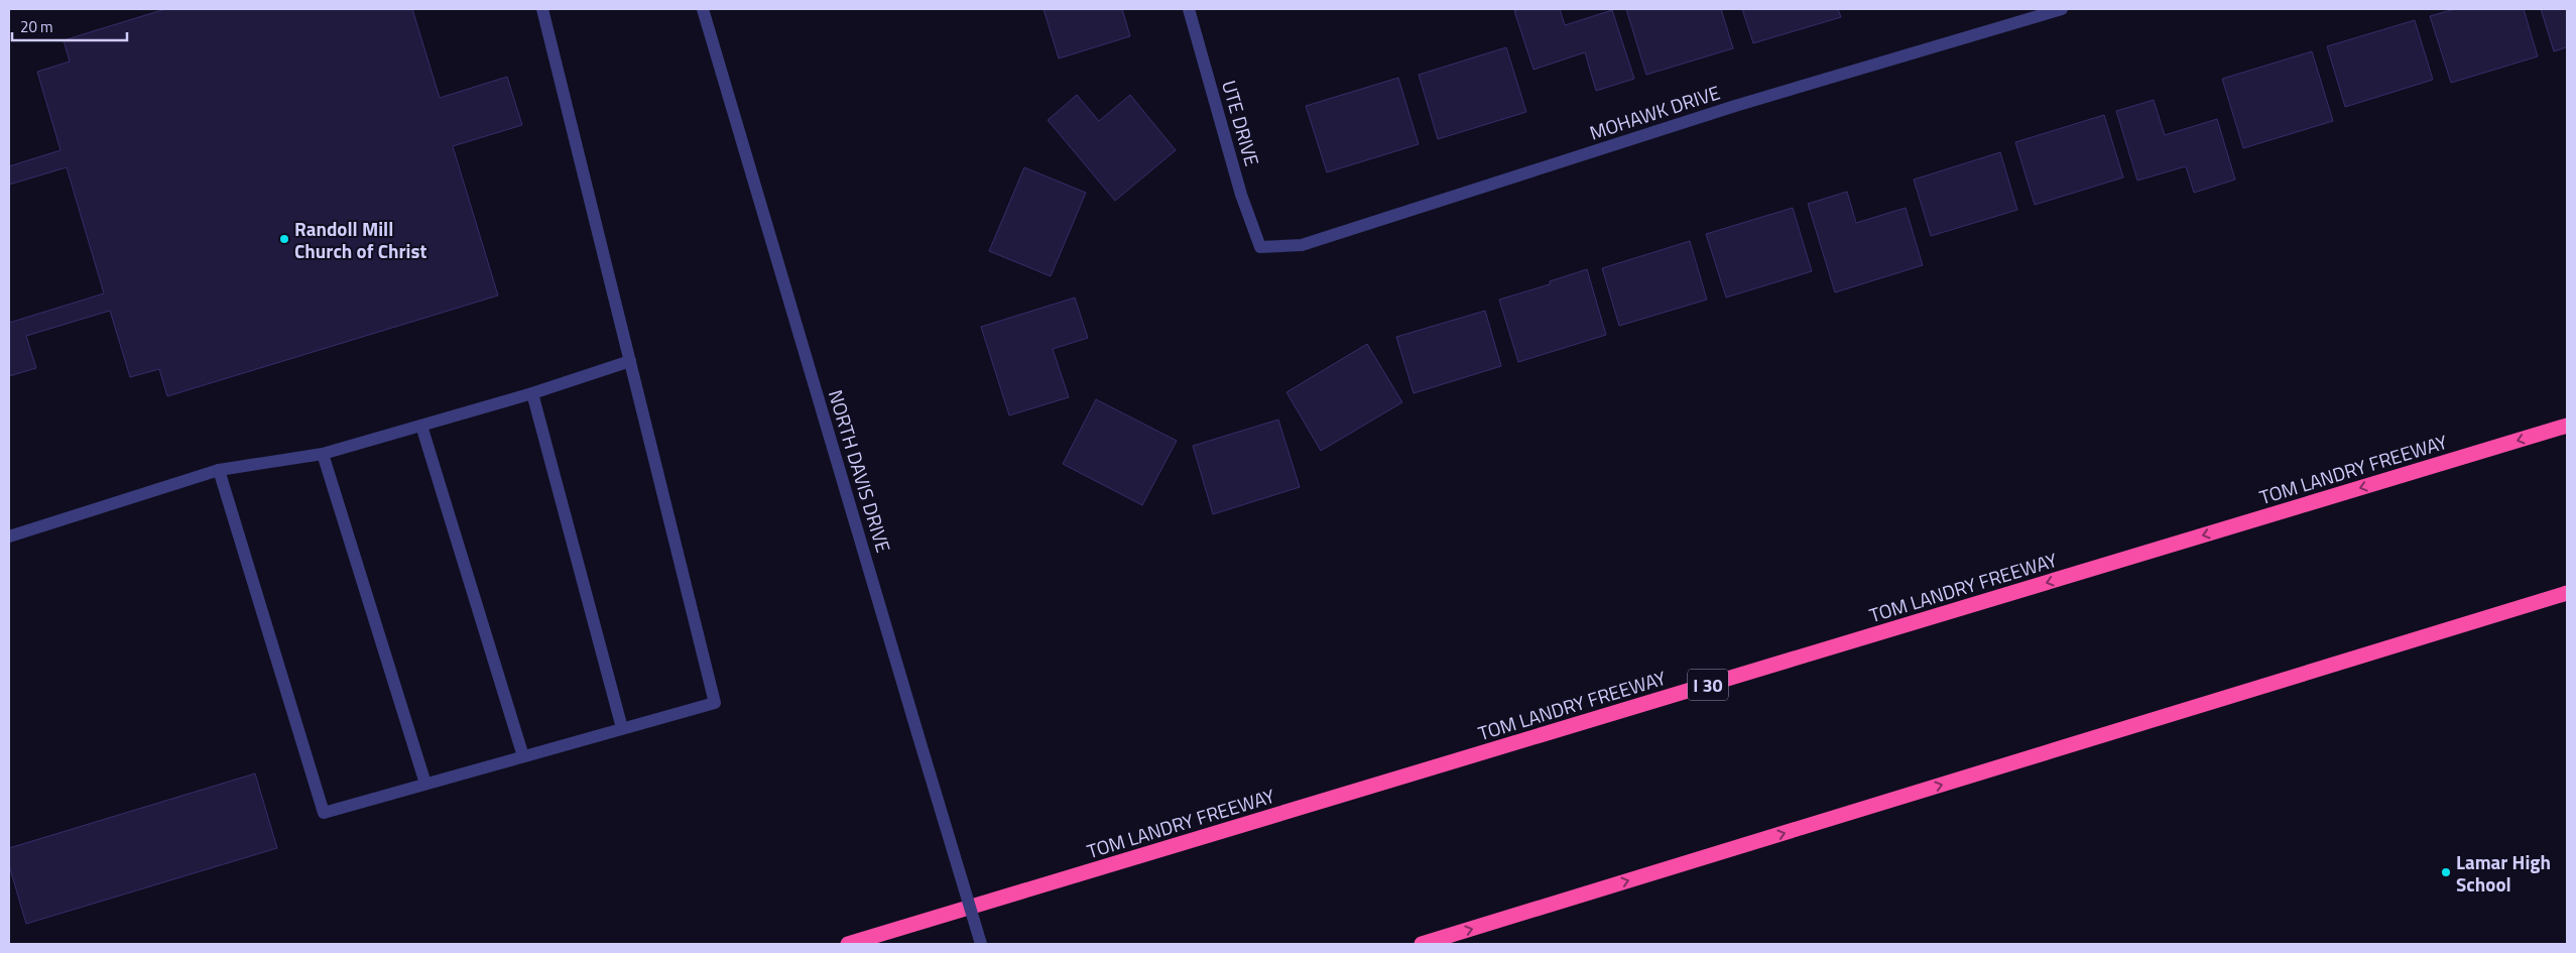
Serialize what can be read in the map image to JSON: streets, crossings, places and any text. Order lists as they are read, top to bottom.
{
  "streets": {
    "highway": ["TOM LANDRY FREEWAY", "I 30"],
    "street": ["MOHAWK DRIVE", "UTE DRIVE", "NORTH DAVIS DRIVE"]
  },
  "crossings": [
    ["MOHAWK DRIVE", "UTE DRIVE"]
  ],
  "one_way": ["TOM LANDRY FREEWAY"],
  "places": ["Randoll Mill Church of Christ", "Lamar High School"],
  "scale_bar": "20 m"
}
